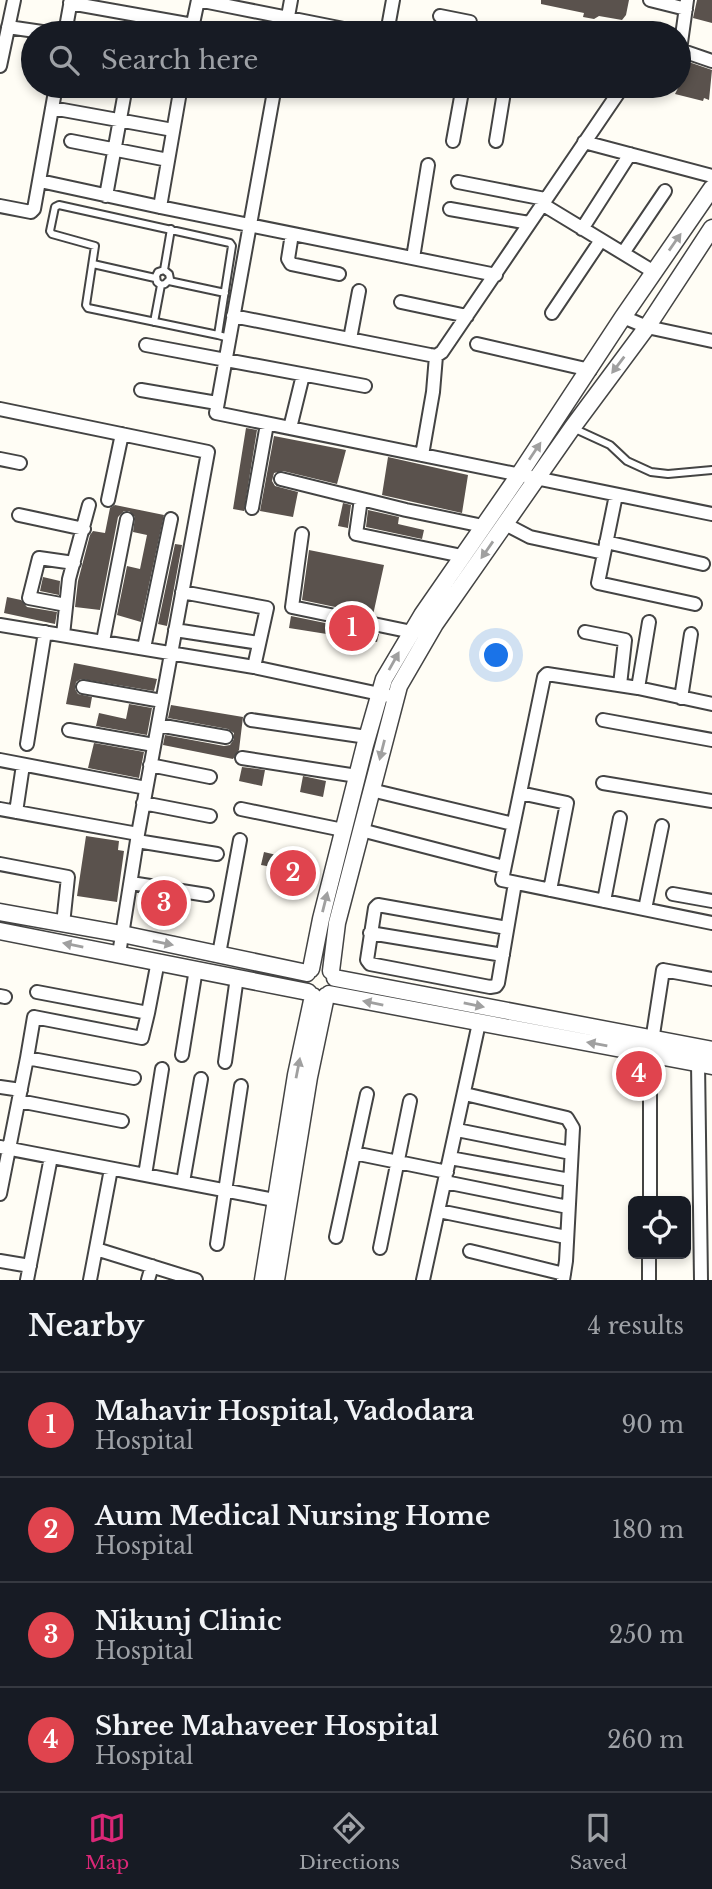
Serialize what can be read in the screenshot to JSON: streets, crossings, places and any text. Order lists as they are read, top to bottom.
{
  "page": {
    "search": "Search here",
    "pins": [
      "1",
      "2",
      "3",
      "4"
    ],
    "heading": ["Nearby", "4 results"],
    "list": [
      {
        "mark": "1",
        "name": "Mahavir Hospital, Vadodara",
        "note": "Hospital",
        "value": "90 m"
      },
      {
        "mark": "2",
        "name": "Aum Medical Nursing Home",
        "note": "Hospital",
        "value": "180 m"
      },
      {
        "mark": "3",
        "name": "Nikunj Clinic",
        "note": "Hospital",
        "value": "250 m"
      },
      {
        "mark": "4",
        "name": "Shree Mahaveer Hospital",
        "note": "Hospital",
        "value": "260 m"
      }
    ],
    "nav": ["Map", "Directions", "Saved"]
  }
}
